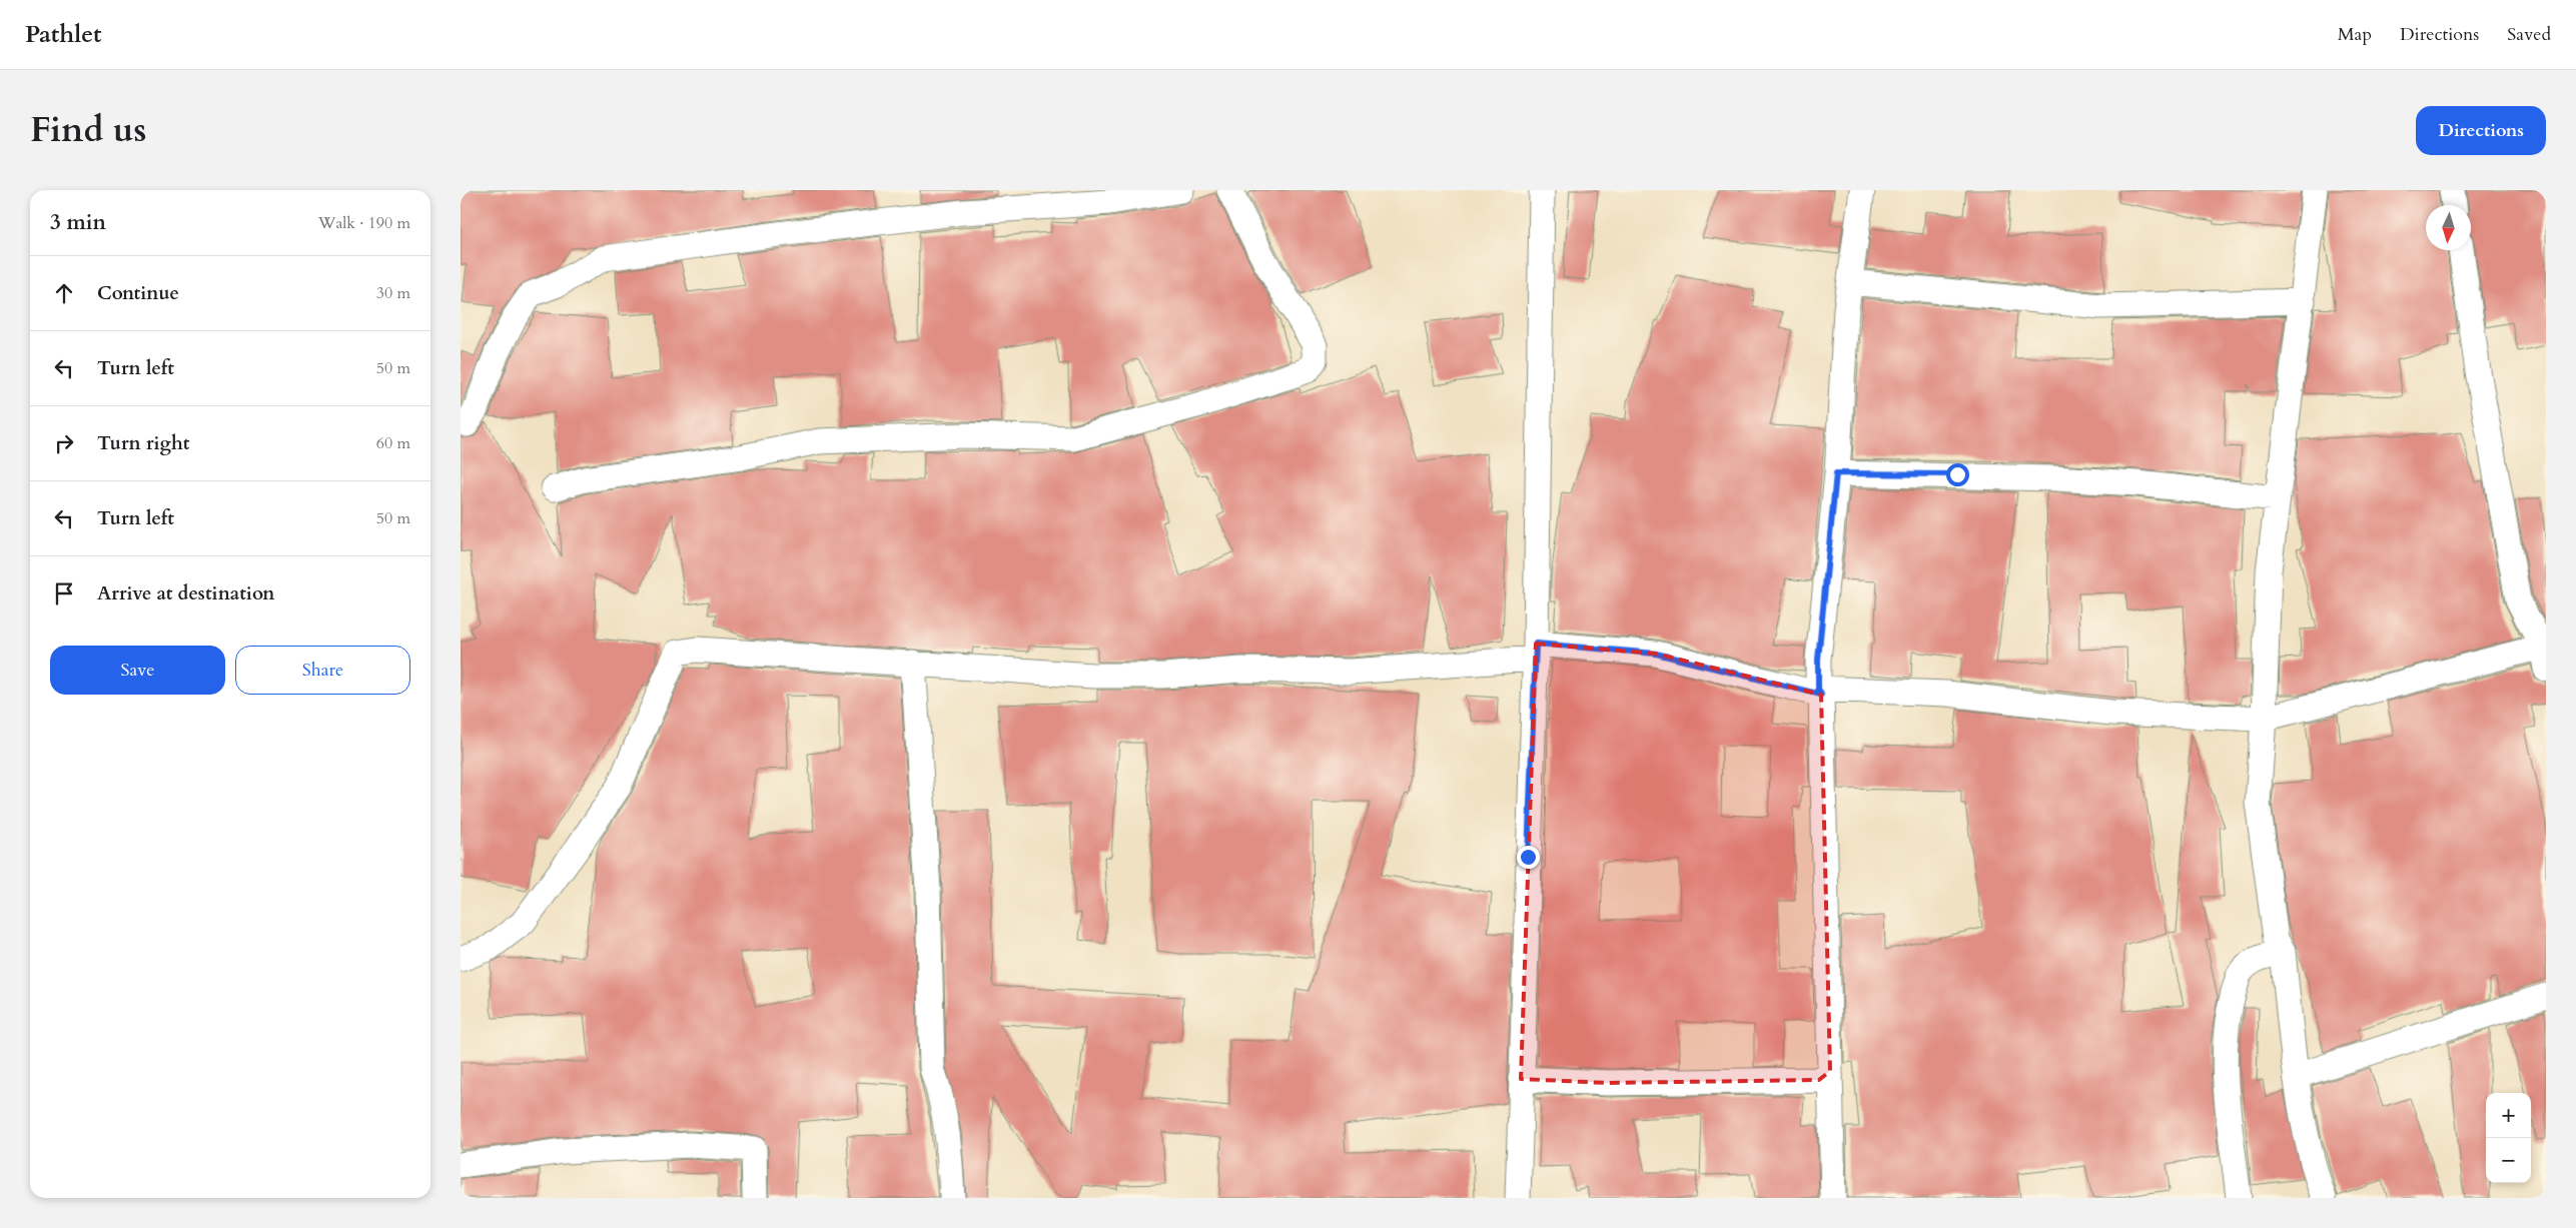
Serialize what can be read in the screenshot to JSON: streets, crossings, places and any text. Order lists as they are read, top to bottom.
{
  "north": "bottom",
  "page": {
    "header": "Pathlet",
    "nav": ["Map", "Directions", "Saved"],
    "title": "Find us",
    "buttons": [
      "Directions",
      ["Save", "Share"]
    ],
    "heading": ["3 min", "Walk · 190 m"],
    "list": [
      ["Continue", "30 m"],
      ["Turn left", "50 m"],
      ["Turn right", "60 m"],
      ["Turn left", "50 m"],
      "Arrive at destination"
    ],
    "map_buttons": ["+", "−"]
  }
}
